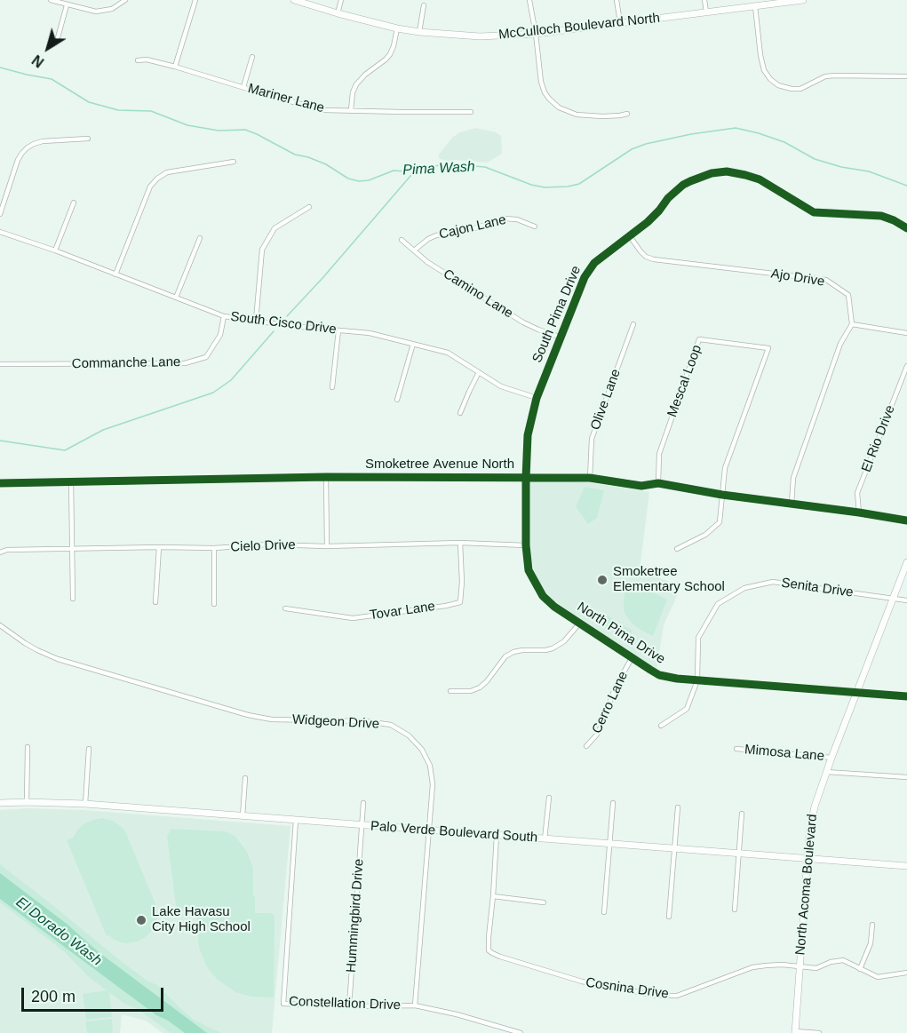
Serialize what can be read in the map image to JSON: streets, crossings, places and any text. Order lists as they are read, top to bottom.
{
  "streets": {
    "main road": ["McCulloch Boulevard North", "Palo Verde Boulevard South", "North Acoma Boulevard"],
    "street": [
      "Mariner Lane",
      "Cajon Lane",
      "Ajo Drive",
      "Camino Lane",
      "South Pima Drive",
      "South Cisco Drive",
      "Commanche Lane",
      "Mescal Loop",
      "Olive Lane",
      "El Rio Drive",
      "Smoketree Avenue North",
      "Cielo Drive",
      "Senita Drive",
      "Tovar Lane",
      "North Pima Drive",
      "Cerro Lane",
      "Widgeon Drive",
      "Mimosa Lane",
      "Hummingbird Drive",
      "Cosnina Drive",
      "Constellation Drive"
    ]
  },
  "crossings": [
    ["Cajon Lane", "Camino Lane"],
    ["Ajo Drive", "South Pima Drive"],
    ["Camino Lane", "South Pima Drive"],
    ["South Pima Drive", "South Cisco Drive"],
    ["South Pima Drive", "Smoketree Avenue North"],
    ["South Pima Drive", "North Pima Drive"],
    ["South Cisco Drive", "Commanche Lane"],
    ["Mescal Loop", "Smoketree Avenue North"],
    ["Olive Lane", "Smoketree Avenue North"],
    ["El Rio Drive", "Smoketree Avenue North"],
    ["Smoketree Avenue North", "North Pima Drive"],
    ["Cielo Drive", "Tovar Lane"],
    ["Cielo Drive", "North Pima Drive"],
    ["Senita Drive", "North Pima Drive"],
    ["Senita Drive", "North Acoma Boulevard"],
    ["North Pima Drive", "Cerro Lane"],
    ["North Pima Drive", "North Acoma Boulevard"],
    ["Widgeon Drive", "Palo Verde Boulevard South"],
    ["Widgeon Drive", "Constellation Drive"],
    ["Mimosa Lane", "North Acoma Boulevard"],
    ["Palo Verde Boulevard South", "North Acoma Boulevard"],
    ["Palo Verde Boulevard South", "Hummingbird Drive"],
    ["Palo Verde Boulevard South", "Cosnina Drive"],
    ["Palo Verde Boulevard South", "Constellation Drive"],
    ["North Acoma Boulevard", "Cosnina Drive"],
    ["Hummingbird Drive", "Constellation Drive"]
  ],
  "water": ["Pima Wash", "El Dorado Wash"],
  "places": ["Smoketree Elementary School", "Lake Havasu City High School"],
  "scale_bar": "200 m",
  "north": "bottom left"
}
